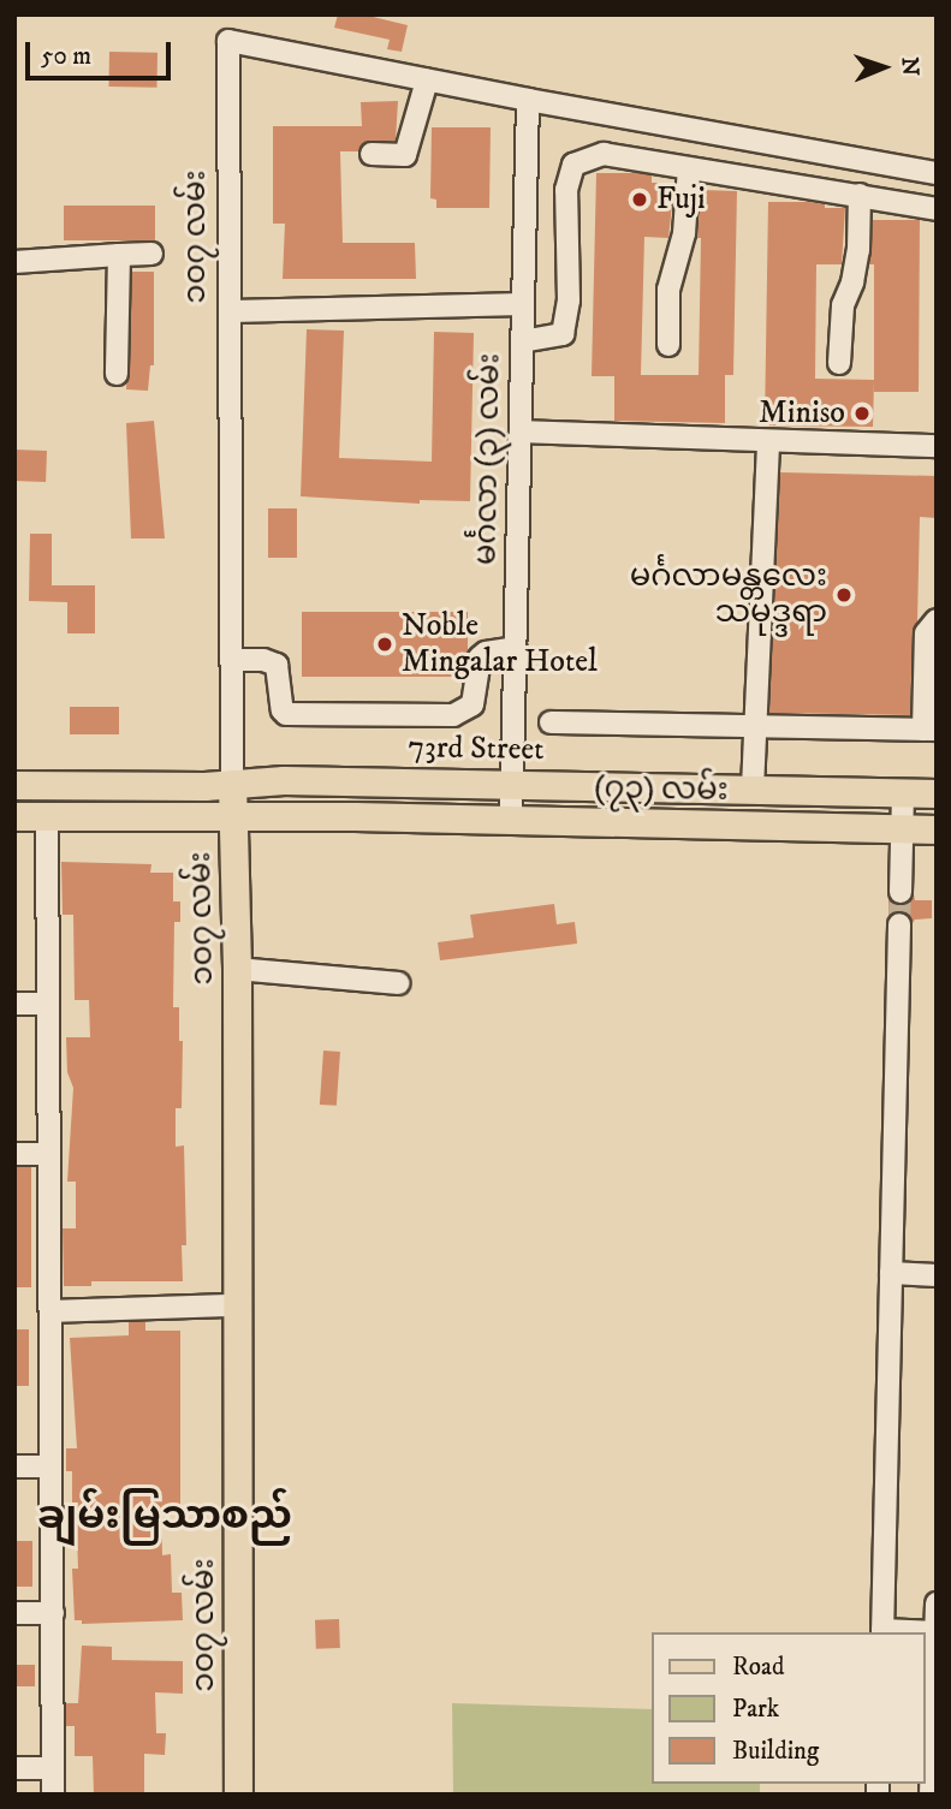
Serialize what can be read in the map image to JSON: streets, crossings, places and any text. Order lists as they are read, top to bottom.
{
  "streets": {
    "main road": ["၁၀၇ လမ်း", "73rd Street", "(၇၃) လမ်း"],
    "street": ["မင်္ဂလာ (၃) လမ်း"]
  },
  "crossings": [
    ["၁၀၇ လမ်း", "73rd Street"],
    ["၁၀၇ လမ်း", "(၇၃) လမ်း"],
    ["မင်္ဂလာ (၃) လမ်း", "73rd Street"],
    ["မင်္ဂလာ (၃) လမ်း", "(၇၃) လမ်း"]
  ],
  "districts": ["ချမ်းမြသာစည်"],
  "places": [
    "Fuji",
    "Miniso",
    "မင်္ဂလာမန္တလေး သမုဒ္ဒရာ",
    "Noble Mingalar Hotel"
  ],
  "legend": ["Road", "Park", "Building"],
  "scale_bar": "50 m",
  "north": "right"
}
